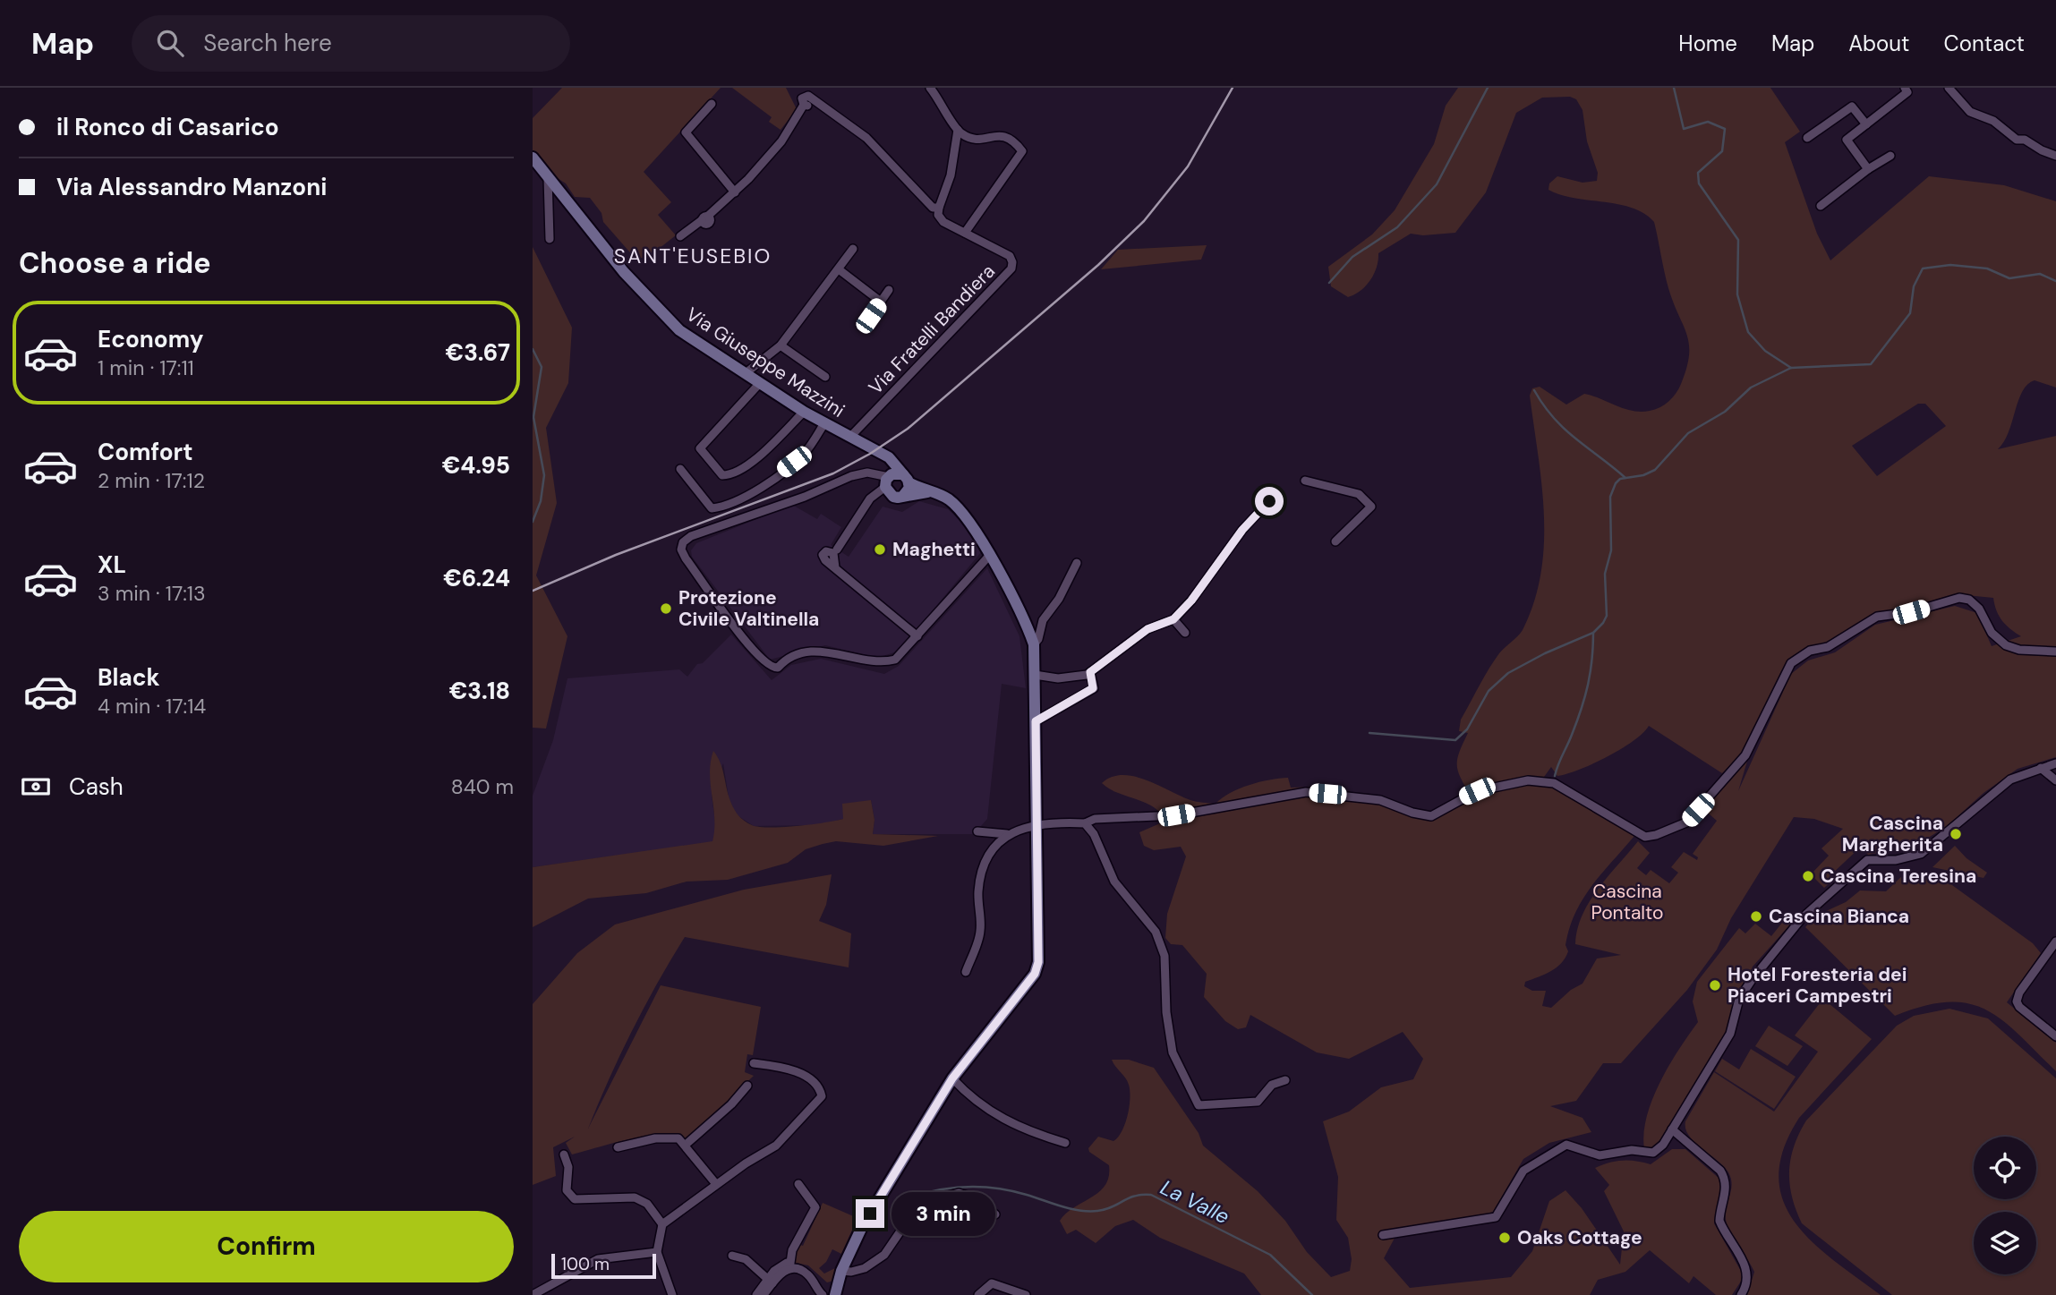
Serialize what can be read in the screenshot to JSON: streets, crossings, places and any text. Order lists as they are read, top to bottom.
{
  "streets": {
    "street": ["Via Fratelli Bandiera", "Via Giuseppe Mazzini"]
  },
  "crossings": [
    ["Via Fratelli Bandiera", "Via Giuseppe Mazzini"]
  ],
  "districts": ["SANT'EUSEBIO"],
  "water": ["La Valle"],
  "parks": ["Cascina Pontalto"],
  "places": [
    "Maghetti",
    "Protezione Civile Valtinella",
    "Cascina Margherita",
    "Cascina Teresina",
    "Cascina Bianca",
    "Hotel Foresteria dei Piaceri Campestri",
    "Oaks Cottage"
  ],
  "scale_bar": "100 m",
  "page": {
    "header": "Map",
    "search": "Search here",
    "nav": [
      "Home",
      "Map",
      "About",
      "Contact"
    ],
    "banner": ["il Ronco di Casarico", "Via Alessandro Manzoni"],
    "heading": "Choose a ride",
    "list": [
      {
        "name": "Economy",
        "note": "1 min · 17:11",
        "value": "€3.67"
      },
      {
        "name": "Comfort",
        "note": "2 min · 17:12",
        "value": "€4.95"
      },
      {
        "name": "XL",
        "note": "3 min · 17:13",
        "value": "€6.24"
      },
      {
        "name": "Black",
        "note": "4 min · 17:14",
        "value": "€3.18"
      }
    ],
    "pay": ["Cash", "840 m"],
    "bubble": "3 min",
    "buttons": "Confirm",
    "scale": "100 m"
  }
}
